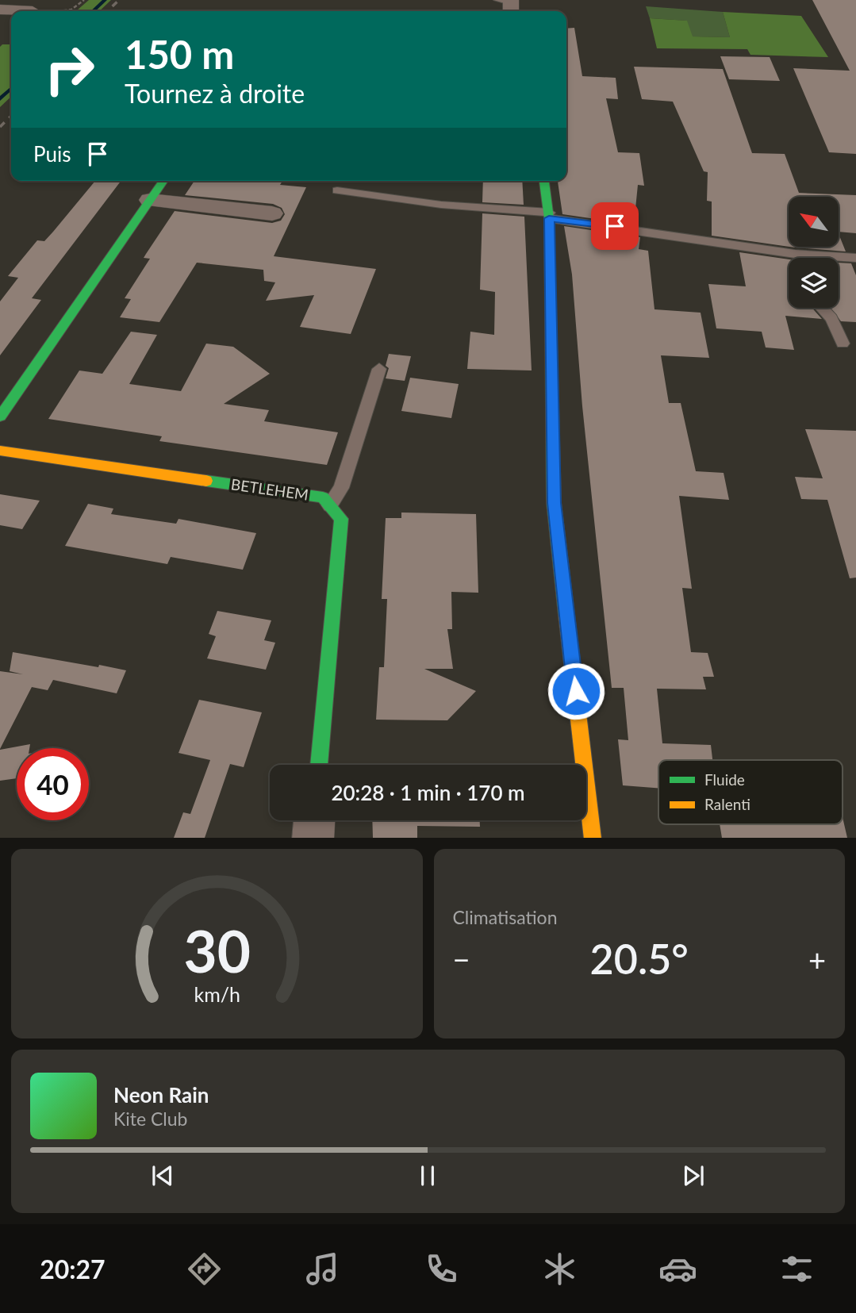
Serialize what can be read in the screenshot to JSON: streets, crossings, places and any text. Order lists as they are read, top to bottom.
{
  "streets": {
    "street": ["BETLEHEM"]
  },
  "legend": ["Fluide", "Ralenti"],
  "north": "top left",
  "page": {
    "turn": ["150 m", "Tournez à droite"],
    "then": "Puis",
    "limit": "40",
    "trip": "20:28 · 1 min · 170 m",
    "tile": "Climatisation",
    "heat": ["−", "20.5°", "+"],
    "song": ["Neon Rain", "Kite Club"],
    "tabs": "20:27",
    "gauge": ["30", "km/h"]
  }
}
